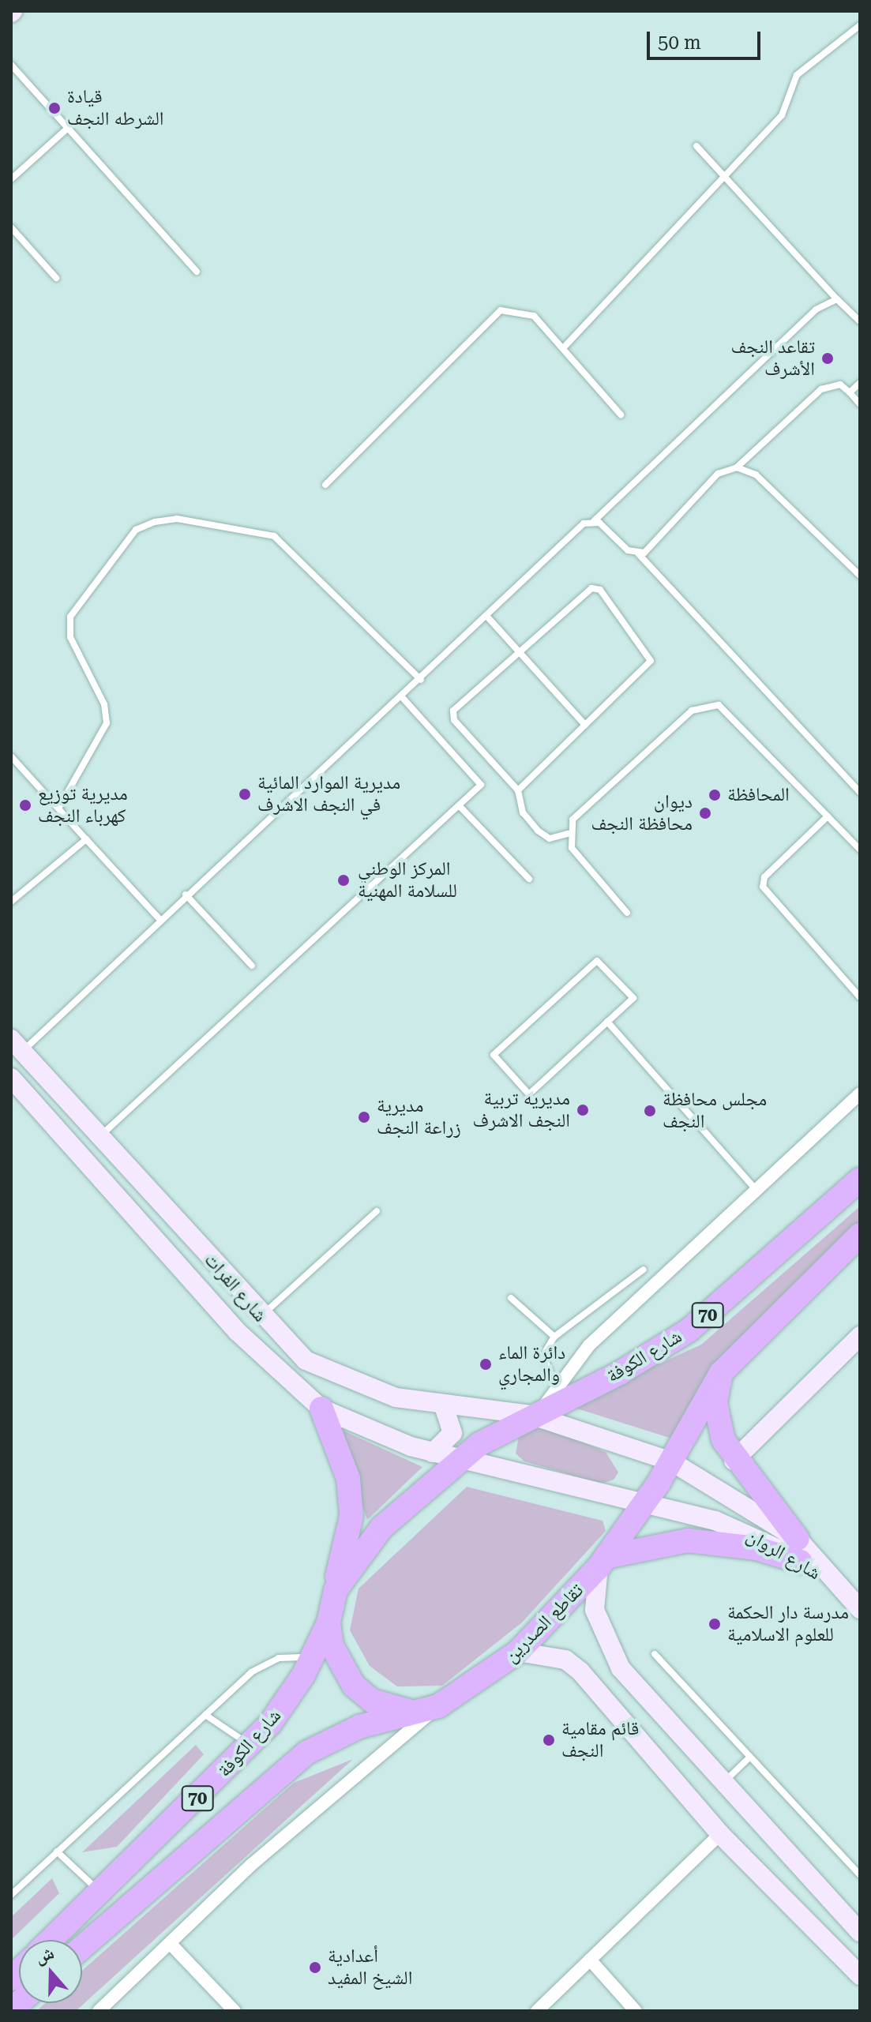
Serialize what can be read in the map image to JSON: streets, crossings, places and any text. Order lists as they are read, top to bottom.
{
  "streets": {
    "highway": ["70", "شارع الكوفة", "تقاطع الصدرين"],
    "main road": ["شارع الفرات", "شارع الروان"]
  },
  "crossings": [
    ["شارع الفرات", "70"],
    ["شارع الفرات", "شارع الكوفة"],
    ["شارع الفرات", "شارع الروان"],
    ["70", "شارع الكوفة"],
    ["70", "شارع الروان"],
    ["70", "تقاطع الصدرين"],
    ["شارع الكوفة", "شارع الروان"],
    ["شارع الكوفة", "تقاطع الصدرين"],
    ["شارع الروان", "تقاطع الصدرين"]
  ],
  "places": [
    "قيادة الشرطه النجف",
    "تقاعد النجف الأشرف",
    "مديرية الموارد المائية في النجف الاشرف",
    "المحافظة",
    "مديرية توزيع كهرباء النجف",
    "ديوان محافظة النجف",
    "المركز الوطني للسلامة المهنية",
    "مديريه تربية النجف الاشرف",
    "مجلس محافظة النجف",
    "مديرية زراعة النجف",
    "دائرة الماء والمجاري",
    "مدرسة دار الحكمة للعلوم الاسلامية",
    "قائم مقامية النجف",
    "أعدادية الشيخ المفيد"
  ],
  "scale_bar": "50 m",
  "north": "top"
}
